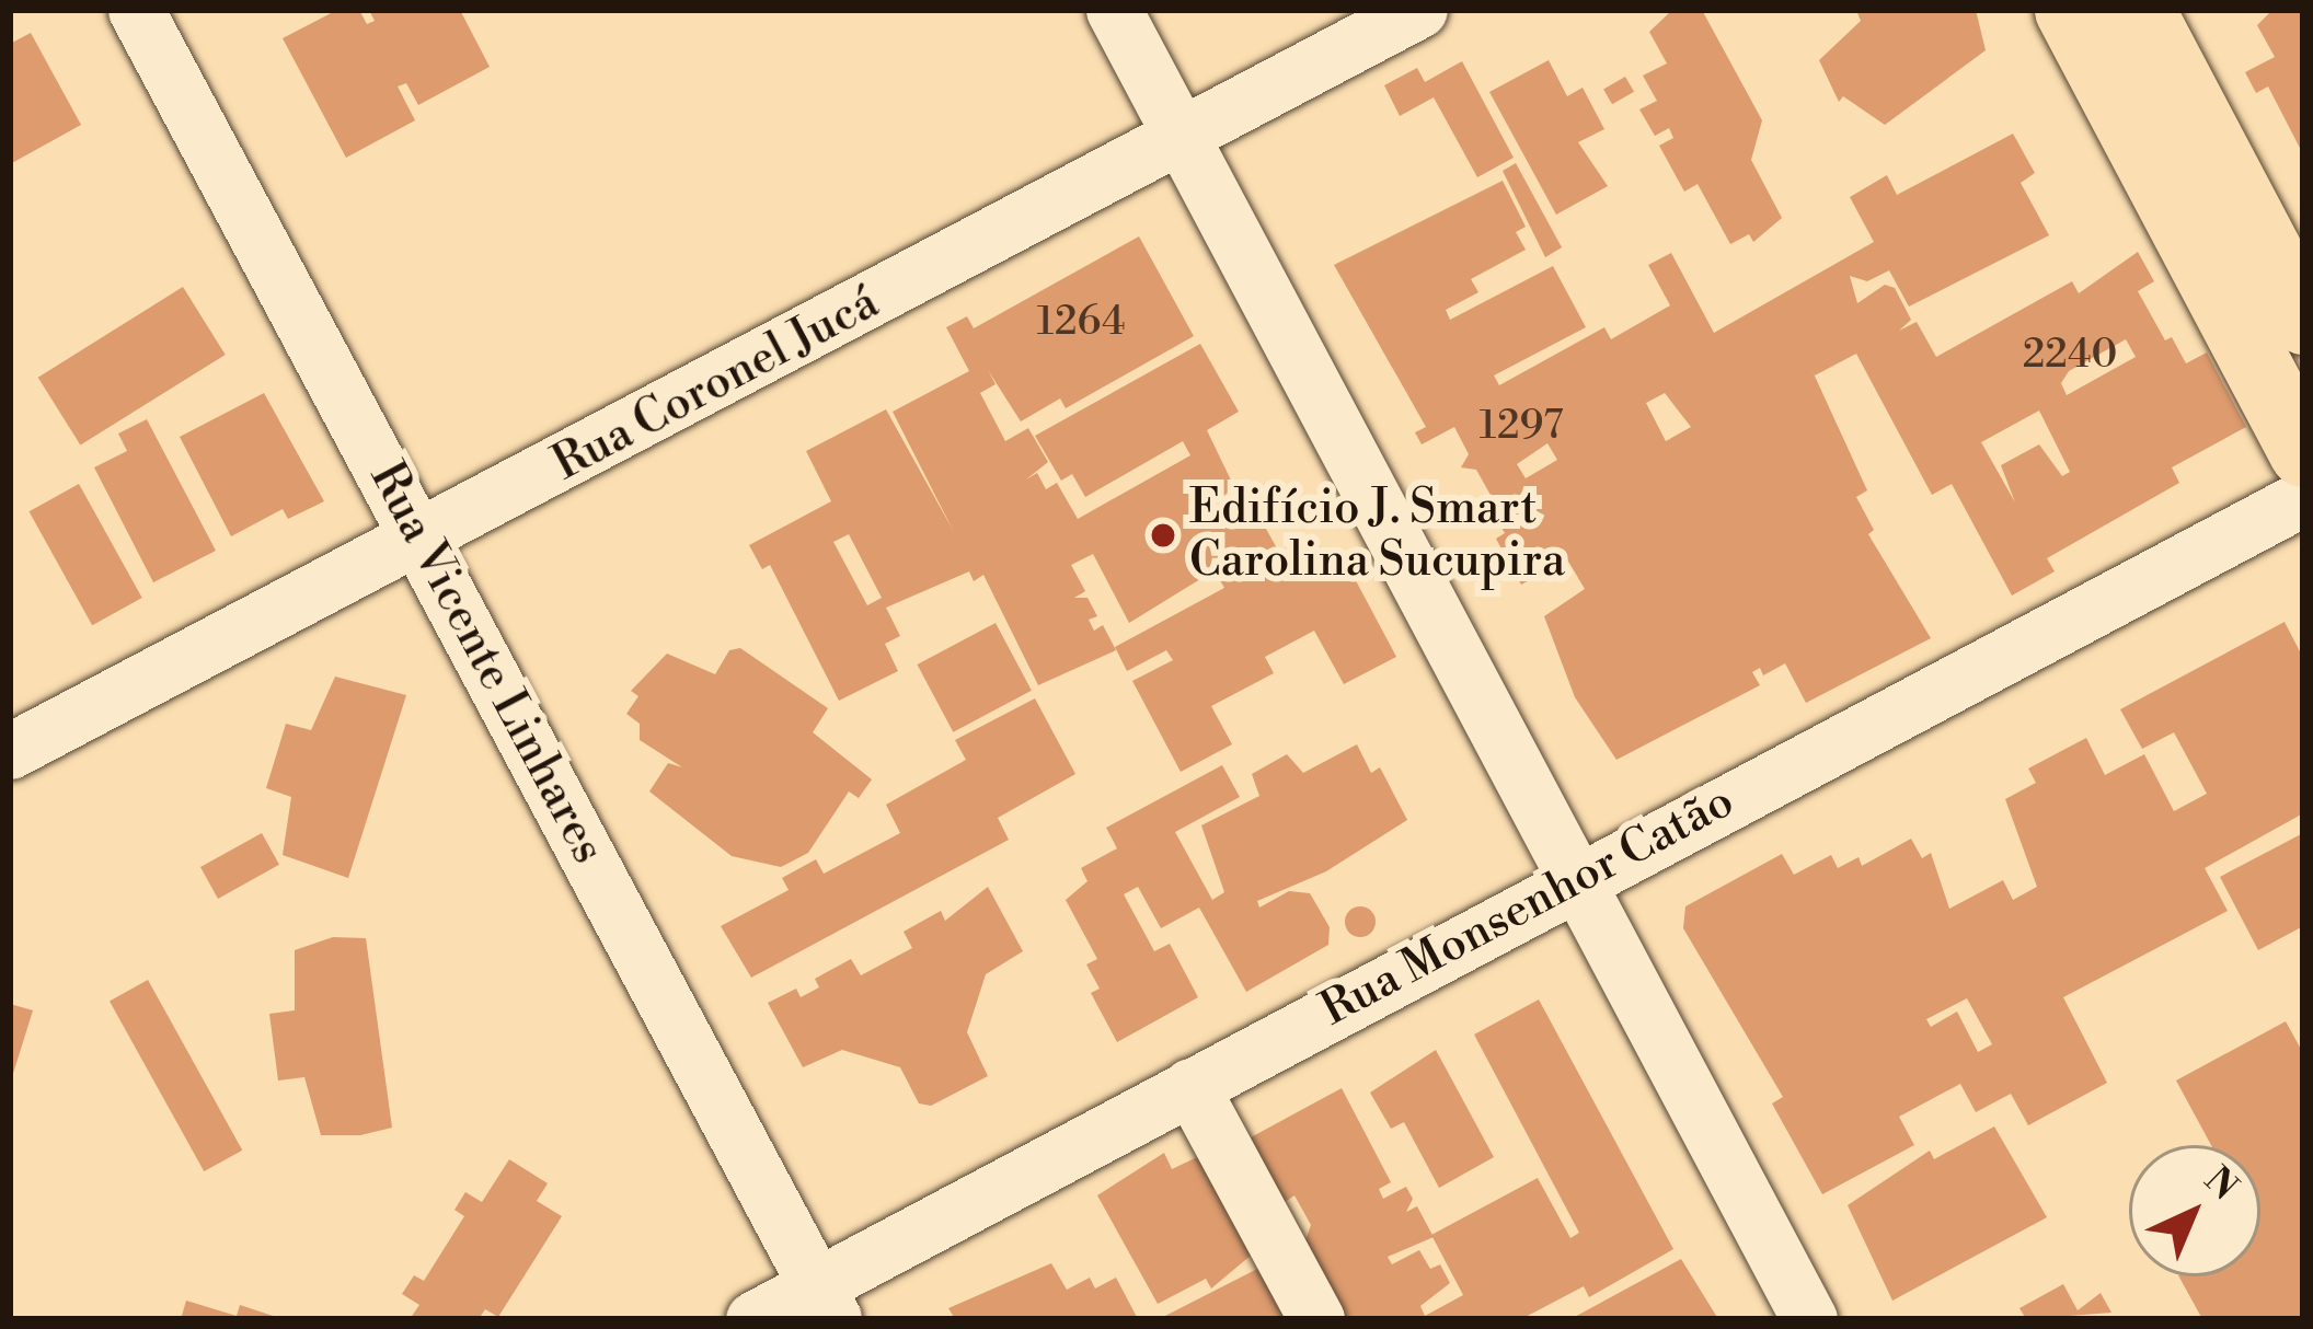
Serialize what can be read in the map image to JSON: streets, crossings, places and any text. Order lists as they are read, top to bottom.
{
  "streets": {
    "street": ["Rua Coronel Jucá", "Rua Vicente Linhares", "Rua Monsenhor Catão"]
  },
  "crossings": [
    ["Rua Coronel Jucá", "Rua Vicente Linhares"],
    ["Rua Vicente Linhares", "Rua Monsenhor Catão"]
  ],
  "places": ["Edifício J. Smart Carolina Sucupira"],
  "house_numbers": ["1264", "2240", "1297"],
  "north": "top right"
}
